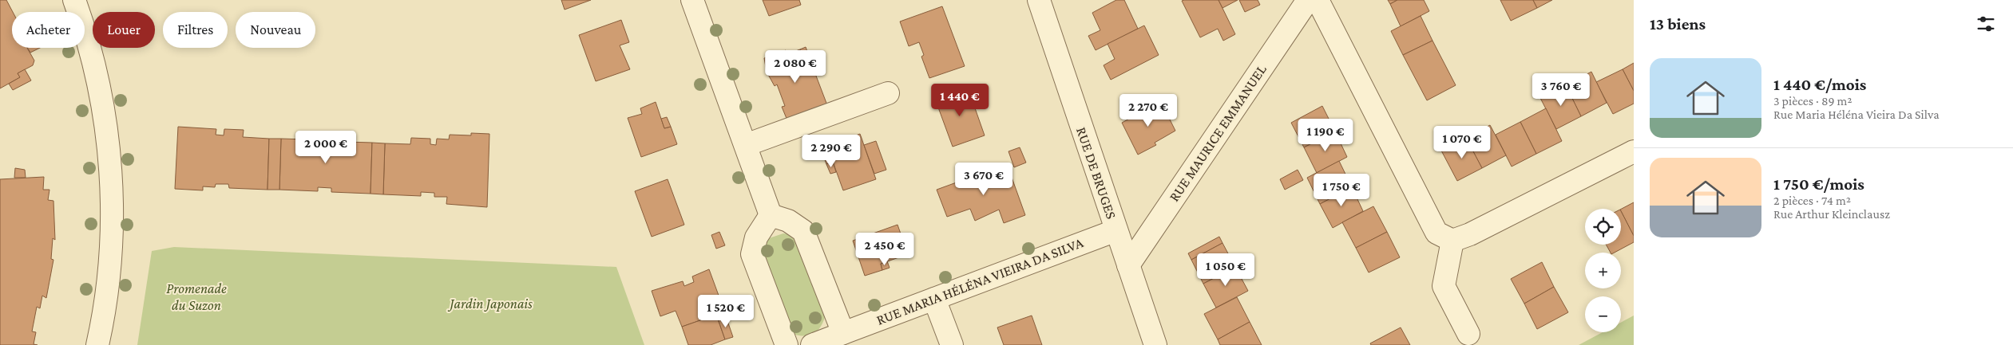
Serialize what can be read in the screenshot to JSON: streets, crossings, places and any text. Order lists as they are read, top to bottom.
{
  "streets": {
    "street": ["RUE MAURICE EMMANUEL", "RUE DE BRUGES", "RUE MARIA HÉLÉNA VIEIRA DA SILVA"]
  },
  "crossings": [
    ["RUE MAURICE EMMANUEL", "RUE DE BRUGES"],
    ["RUE DE BRUGES", "RUE MARIA HÉLÉNA VIEIRA DA SILVA"]
  ],
  "parks": ["Promenade du Suzon", "Jardin Japonais"],
  "page": {
    "heading": "13 biens",
    "chip": [
      "Acheter",
      "Louer",
      "Filtres",
      "Nouveau"
    ],
    "list": [
      {
        "name": "1 440 €/mois",
        "note": "3 pièces · 89 m² · Rue Maria Héléna Vieira Da Silva"
      },
      {
        "name": "1 750 €/mois",
        "note": "2 pièces · 74 m² · Rue Arthur Kleinclausz"
      }
    ],
    "price": [
      "2 080 €",
      "3 760 €",
      "1 440 €",
      "2 270 €",
      "1 190 €",
      "1 070 €",
      "2 000 €",
      "2 290 €",
      "3 670 €",
      "1 750 €",
      "2 450 €",
      "1 050 €",
      "1 520 €"
    ],
    "map_buttons": ["+", "−"]
  }
}
